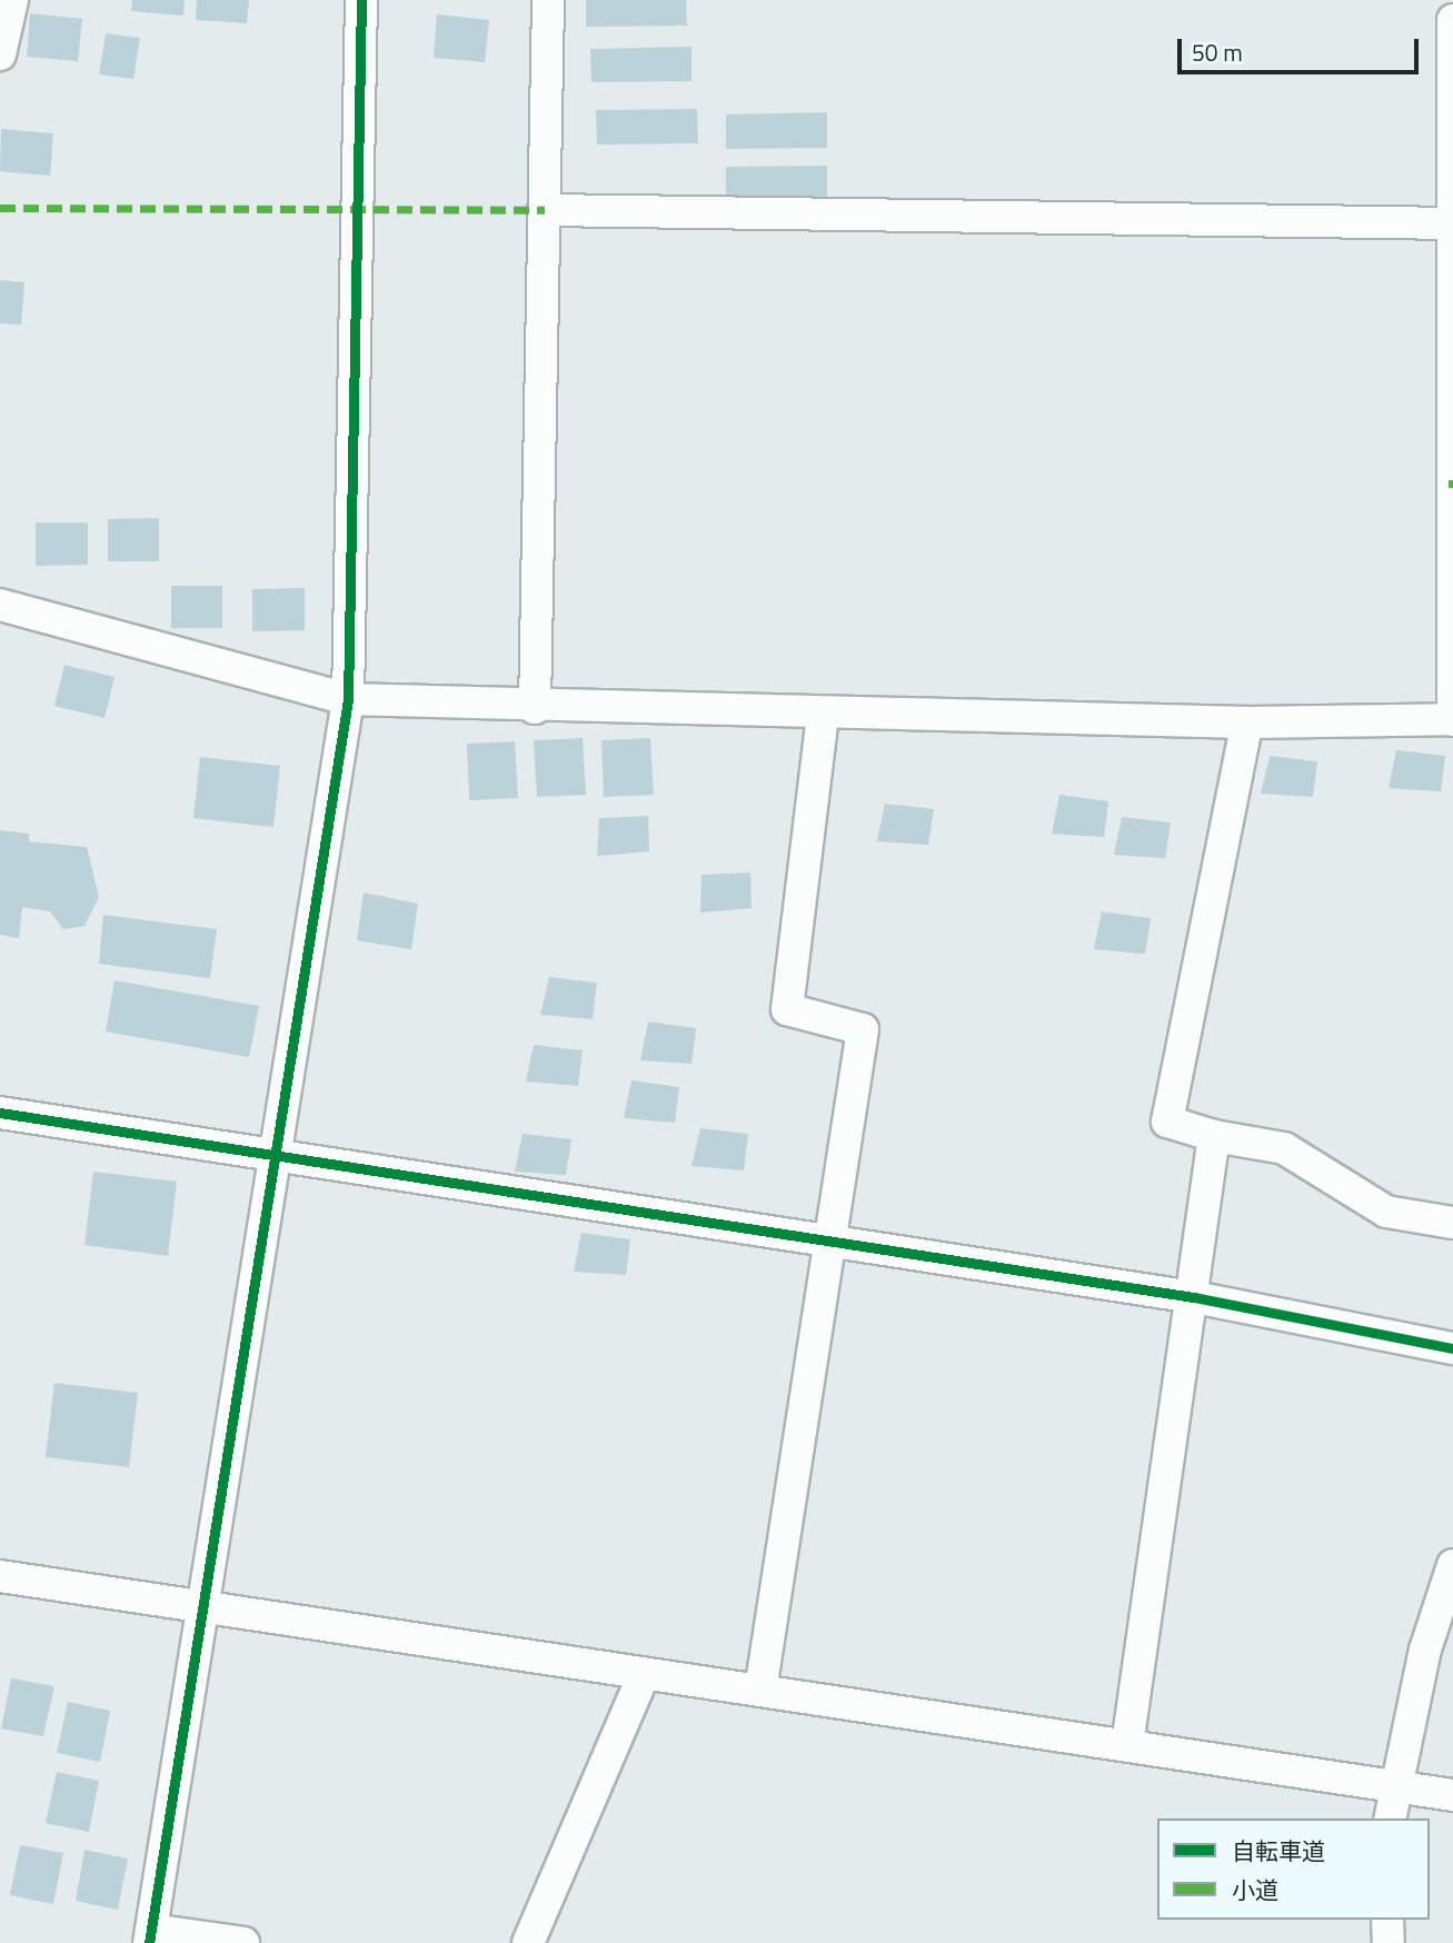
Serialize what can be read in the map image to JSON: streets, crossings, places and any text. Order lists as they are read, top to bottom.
{
  "legend": ["自転車道", "小道"],
  "scale_bar": "50 m"
}
